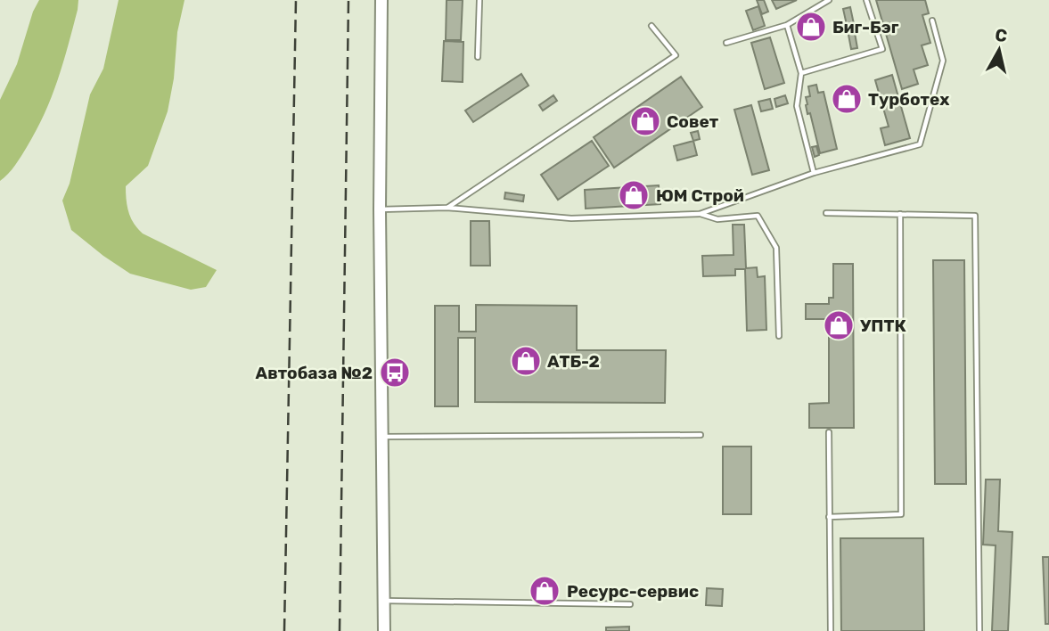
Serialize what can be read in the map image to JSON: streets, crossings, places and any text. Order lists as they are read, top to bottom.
{
  "places": {
    "shop": [
      "Биг-Бэг",
      "Турботех",
      "Совет",
      "ЮМ Строй",
      "УПТК",
      "АТБ-2",
      "Ресурс-сервис"
    ],
    "bus stop": ["Автобаза №2"]
  },
  "north": "top"
}
